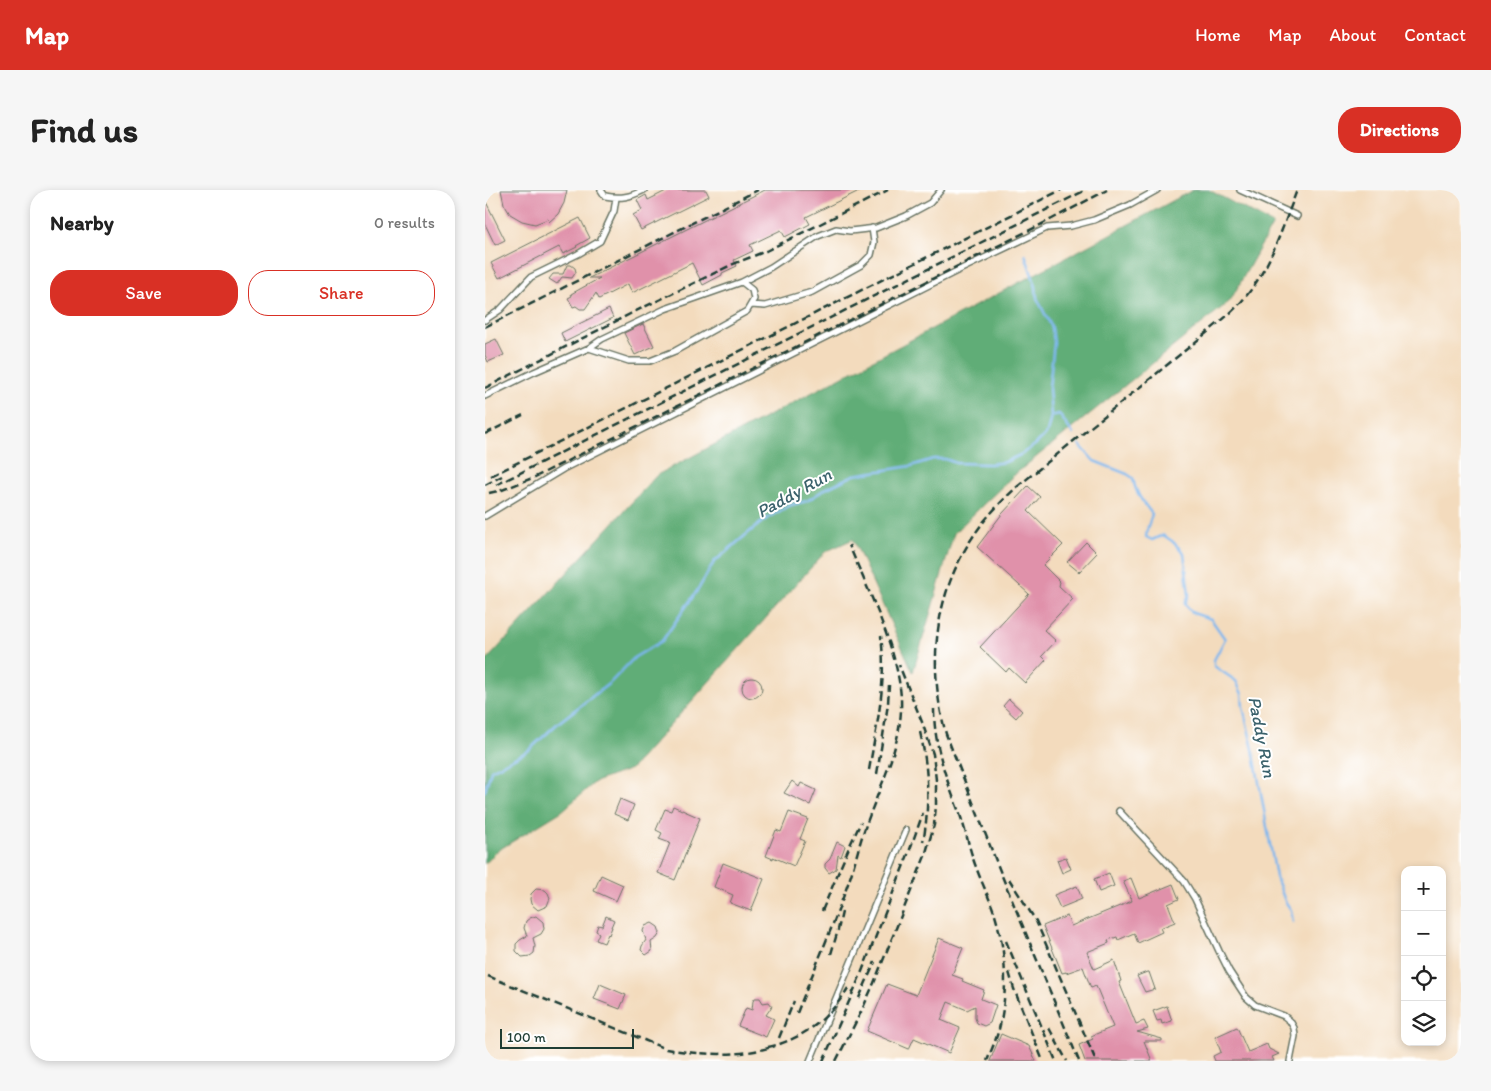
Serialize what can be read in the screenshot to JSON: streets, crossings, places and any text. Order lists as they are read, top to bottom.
{
  "water": ["Paddy Run"],
  "scale_bar": "100 m",
  "page": {
    "header": "Map",
    "nav": [
      "Home",
      "Map",
      "About",
      "Contact"
    ],
    "buttons": [
      "Directions",
      ["Save", "Share"]
    ],
    "title": "Find us",
    "heading": ["Nearby", "0 results"],
    "map_buttons": ["+", "−"],
    "scale": "100 m"
  }
}
